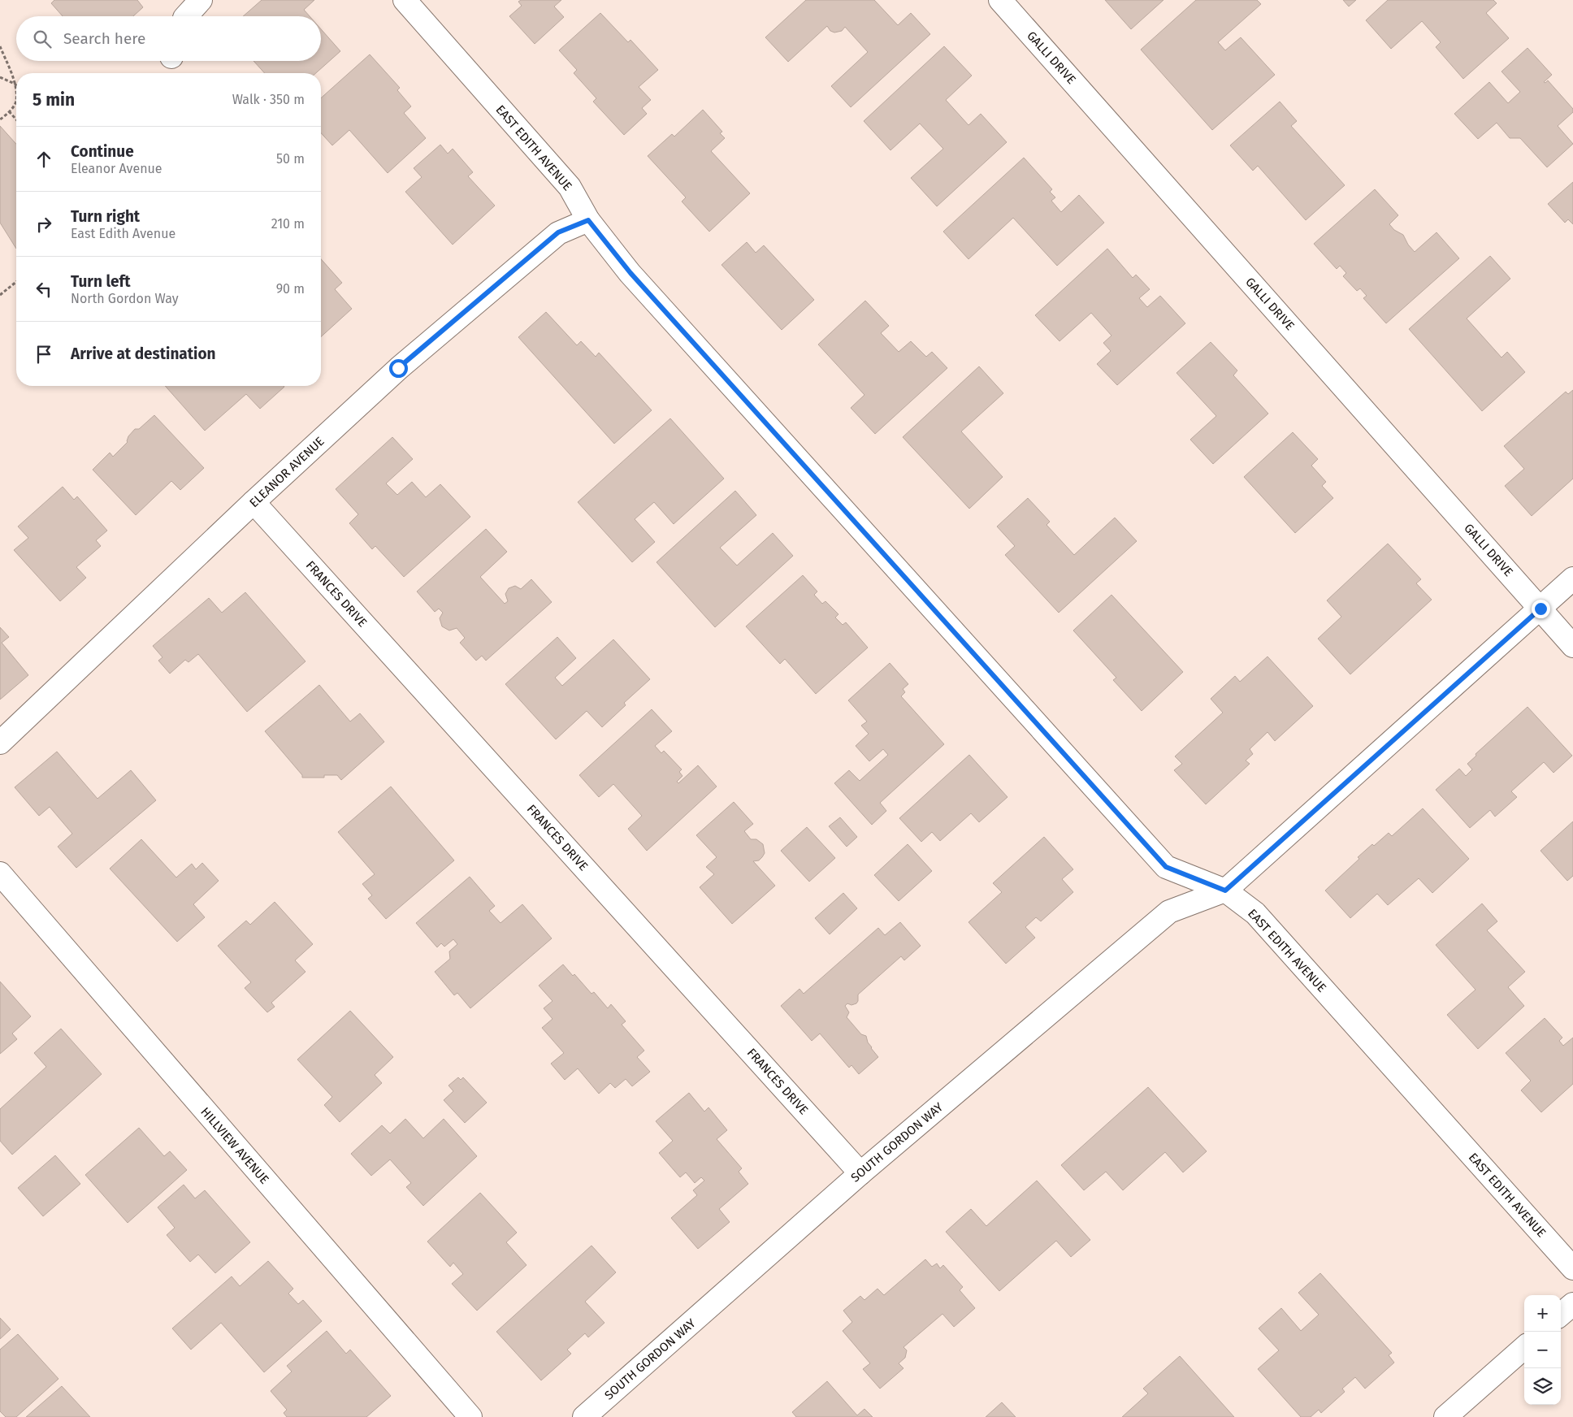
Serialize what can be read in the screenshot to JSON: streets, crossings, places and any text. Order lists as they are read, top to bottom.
{
  "streets": {
    "street": [
      "GALLI DRIVE",
      "EAST EDITH AVENUE",
      "ELEANOR AVENUE",
      "FRANCES DRIVE",
      "SOUTH GORDON WAY",
      "HILLVIEW AVENUE"
    ]
  },
  "crossings": [
    ["EAST EDITH AVENUE", "ELEANOR AVENUE"],
    ["EAST EDITH AVENUE", "SOUTH GORDON WAY"],
    ["ELEANOR AVENUE", "FRANCES DRIVE"],
    ["FRANCES DRIVE", "SOUTH GORDON WAY"]
  ],
  "page": {
    "search": "Search here",
    "heading": ["5 min", "Walk · 350 m"],
    "list": [
      ["Continue", "Eleanor Avenue", "50 m"],
      ["Turn right", "East Edith Avenue", "210 m"],
      ["Turn left", "North Gordon Way", "90 m"],
      "Arrive at destination"
    ],
    "map_buttons": ["+", "−"]
  }
}
